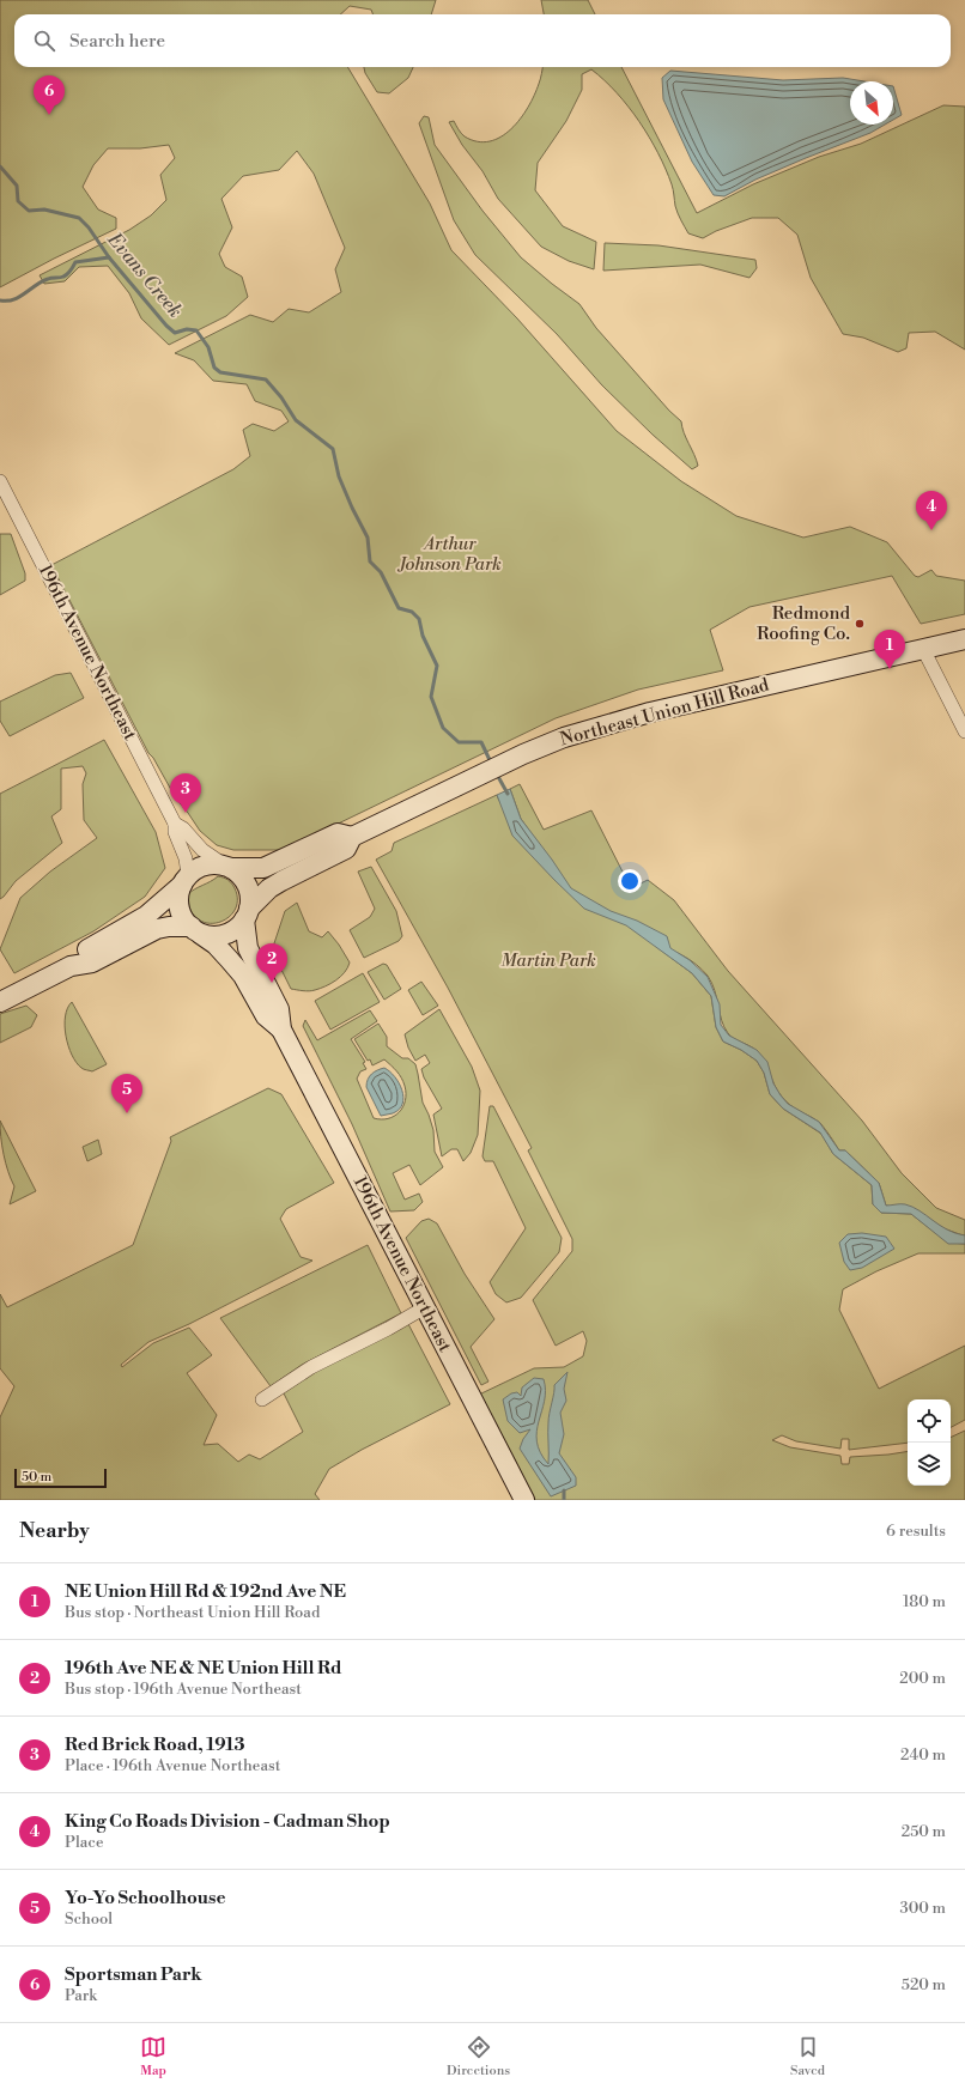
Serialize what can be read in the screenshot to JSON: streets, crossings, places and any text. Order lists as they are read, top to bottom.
{
  "streets": {
    "street": ["196th Avenue Northeast", "Northeast Union Hill Road"]
  },
  "crossings": [
    ["196th Avenue Northeast", "Northeast Union Hill Road"]
  ],
  "water": ["Evans Creek"],
  "parks": ["Arthur Johnson Park", "Martin Park"],
  "places": ["Redmond Roofing Co."],
  "scale_bar": "50 m",
  "north": "bottom right",
  "page": {
    "search": "Search here",
    "pins": [
      "6",
      "4",
      "1",
      "3",
      "2",
      "5"
    ],
    "scale": "50 m",
    "heading": ["Nearby", "6 results"],
    "list": [
      {
        "mark": "1",
        "name": "NE Union Hill Rd & 192nd Ave NE",
        "note": "Bus stop · Northeast Union Hill Road",
        "value": "180 m"
      },
      {
        "mark": "2",
        "name": "196th Ave NE & NE Union Hill Rd",
        "note": "Bus stop · 196th Avenue Northeast",
        "value": "200 m"
      },
      {
        "mark": "3",
        "name": "Red Brick Road, 1913",
        "note": "Place · 196th Avenue Northeast",
        "value": "240 m"
      },
      {
        "mark": "4",
        "name": "King Co Roads Division - Cadman Shop",
        "note": "Place",
        "value": "250 m"
      },
      {
        "mark": "5",
        "name": "Yo-Yo Schoolhouse",
        "note": "School",
        "value": "300 m"
      },
      {
        "mark": "6",
        "name": "Sportsman Park",
        "note": "Park",
        "value": "520 m"
      }
    ],
    "nav": ["Map", "Directions", "Saved"]
  }
}
